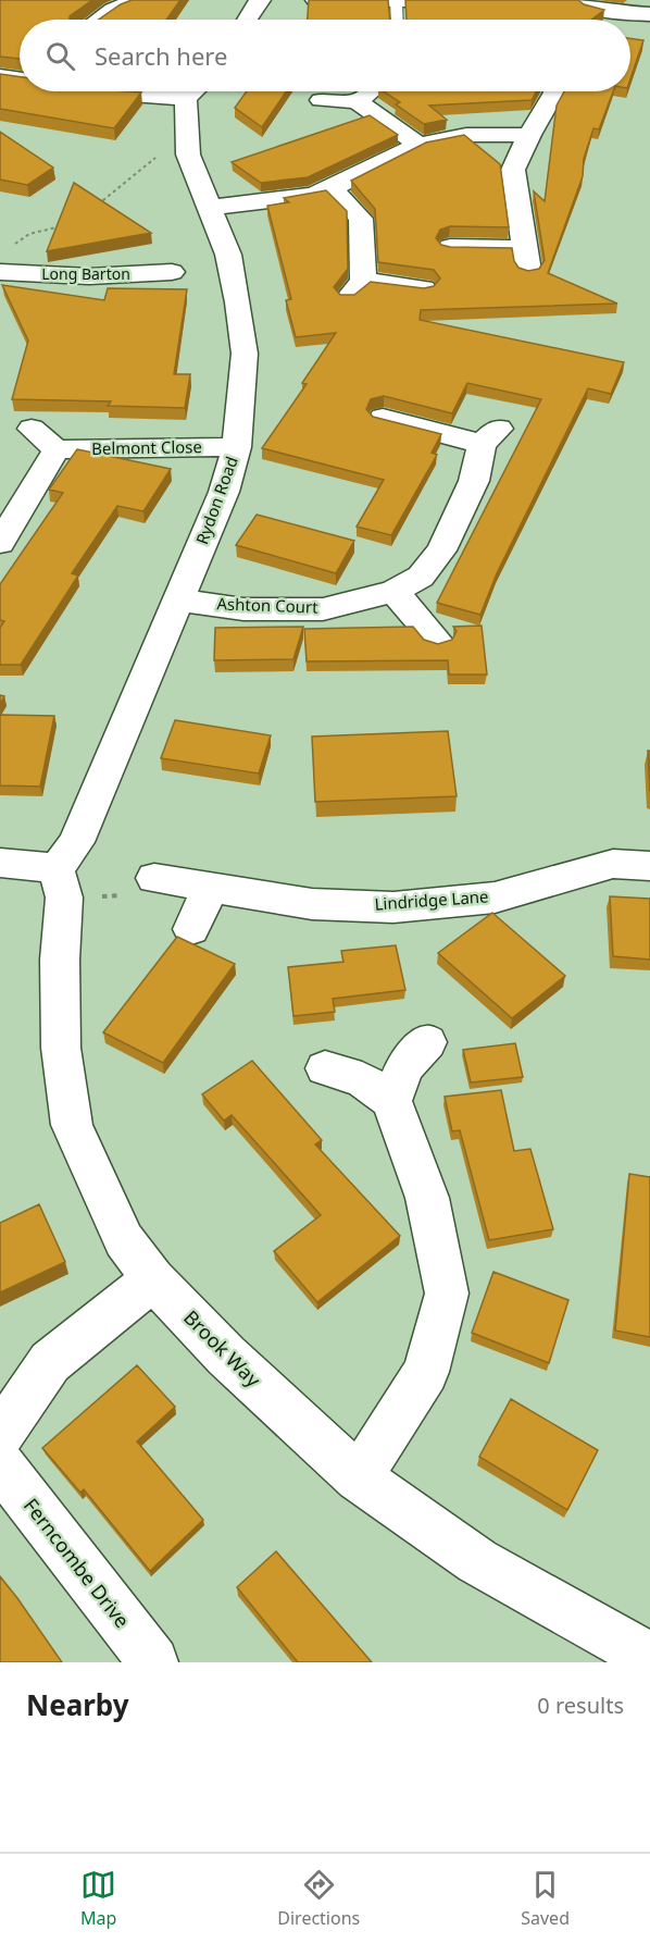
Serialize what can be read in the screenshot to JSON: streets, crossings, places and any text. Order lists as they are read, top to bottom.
{
  "streets": {
    "street": [
      "Long Barton",
      "Belmont Close",
      "Rydon Road",
      "Ashton Court",
      "Lindridge Lane",
      "Brook Way",
      "Ferncombe Drive"
    ]
  },
  "crossings": [
    ["Belmont Close", "Rydon Road"],
    ["Rydon Road", "Ashton Court"],
    ["Rydon Road", "Brook Way"]
  ],
  "page": {
    "search": "Search here",
    "heading": ["Nearby", "0 results"],
    "nav": ["Map", "Directions", "Saved"]
  }
}
